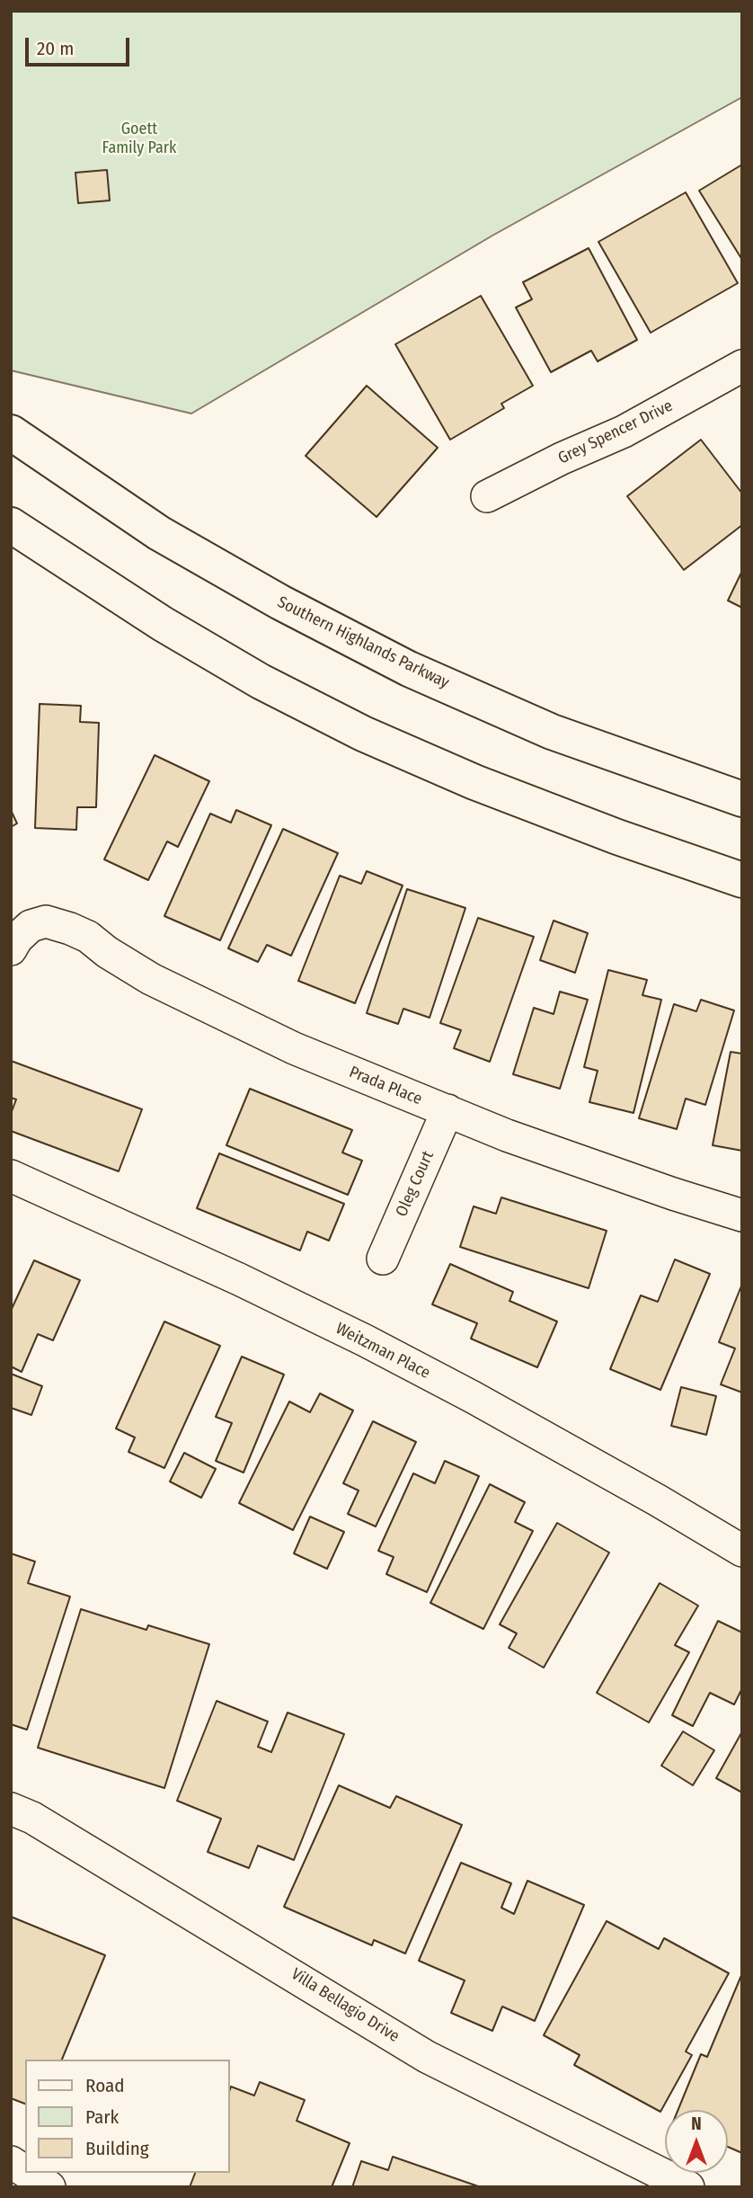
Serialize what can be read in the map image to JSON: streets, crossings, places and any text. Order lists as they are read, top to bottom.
{
  "streets": {
    "main road": ["Southern Highlands Parkway"],
    "street": [
      "Grey Spencer Drive",
      "Prada Place",
      "Oleg Court",
      "Weitzman Place",
      "Villa Bellagio Drive"
    ]
  },
  "crossings": [
    ["Prada Place", "Oleg Court"]
  ],
  "parks": ["Goett Family Park"],
  "legend": ["Road", "Park", "Building"],
  "scale_bar": "20 m",
  "north": "top"
}
